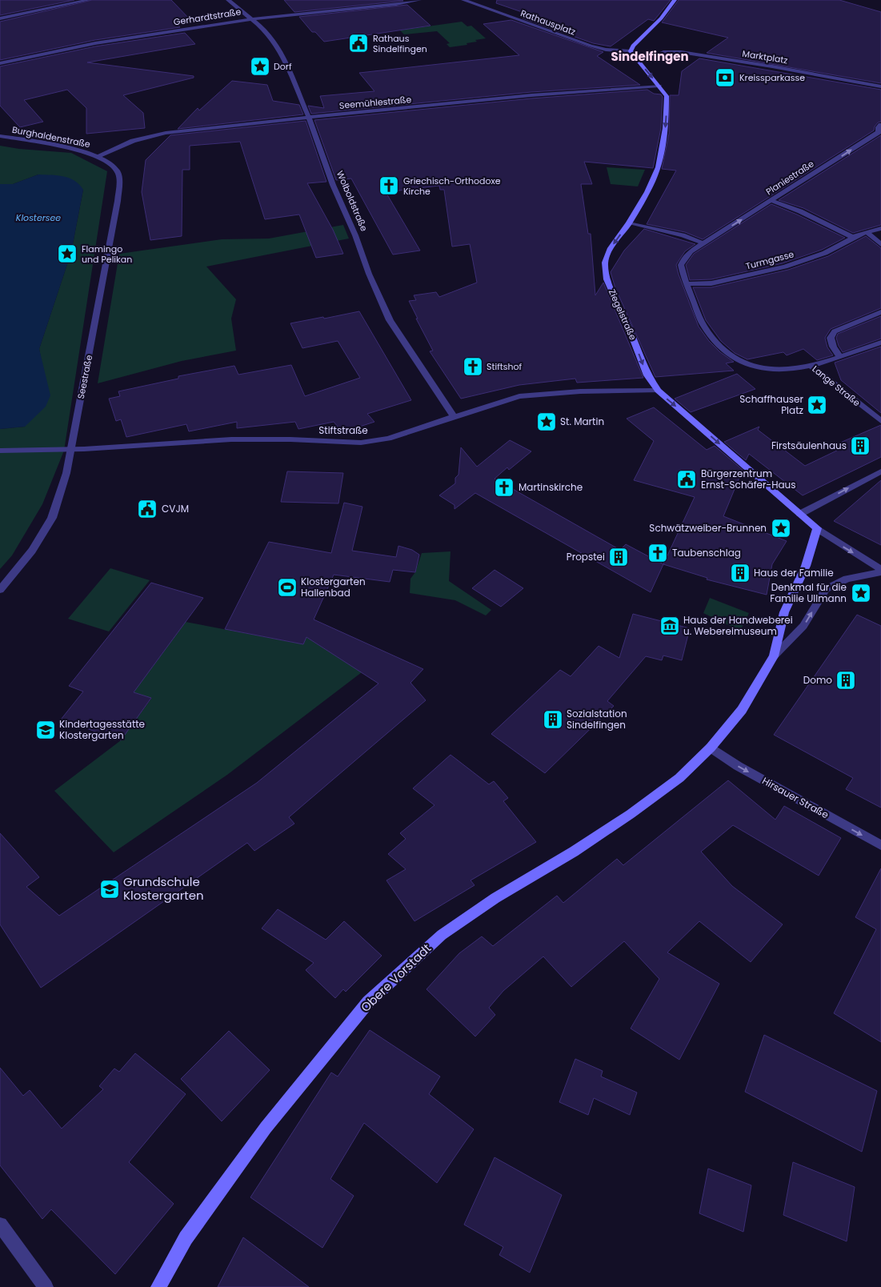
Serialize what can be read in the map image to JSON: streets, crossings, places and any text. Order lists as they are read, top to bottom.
{
  "streets": {
    "main road": ["Ziegelstraße", "Obere Vorstadt"],
    "street": [
      "Gerhardtstraße",
      "Rathausplatz",
      "Marktplatz",
      "Seemühlestraße",
      "Burghaldenstraße",
      "Planiestraße",
      "Wolboldstraße",
      "Turmgasse",
      "Seestraße",
      "Lange Straße",
      "Stiftstraße",
      "Hirsauer Straße"
    ]
  },
  "crossings": [
    ["Gerhardtstraße", "Wolboldstraße"],
    ["Rathausplatz", "Ziegelstraße"],
    ["Seemühlestraße", "Burghaldenstraße"],
    ["Seemühlestraße", "Wolboldstraße"],
    ["Seemühlestraße", "Ziegelstraße"],
    ["Seemühlestraße", "Seestraße"],
    ["Burghaldenstraße", "Seestraße"],
    ["Planiestraße", "Turmgasse"],
    ["Planiestraße", "Lange Straße"],
    ["Wolboldstraße", "Stiftstraße"],
    ["Ziegelstraße", "Stiftstraße"],
    ["Ziegelstraße", "Obere Vorstadt"],
    ["Seestraße", "Stiftstraße"],
    ["Hirsauer Straße", "Obere Vorstadt"]
  ],
  "one_way": ["Planiestraße", "Ziegelstraße", "Hirsauer Straße"],
  "districts": ["Sindelfingen"],
  "water": ["Klostersee"],
  "places": {
    "public building": ["Rathaus Sindelfingen", "Bürgerzentrum Ernst-Schäfer-Haus", "CVJM"],
    "place": [
      "Dorf",
      "Flamingo und Pelikan",
      "Schaffhauser Platz",
      "St. Martin",
      "Schwätzweiber-Brunnen",
      "Denkmal für die Familie Ullmann"
    ],
    "bank": ["Kreissparkasse"],
    "church": [
      "Griechisch-Orthodoxe Kirche",
      "Stiftshof",
      "Martinskirche",
      "Taubenschlag"
    ],
    "building": [
      "Firstsäulenhaus",
      "Propstei",
      "Haus der Familie",
      "Domo",
      "Sozialstation Sindelfingen"
    ],
    "sports": ["Klostergarten Hallenbad"],
    "museum": ["Haus der Handweberei u. Webereimuseum"],
    "school or university": ["Kindertagesstätte Klostergarten", "Grundschule Klostergarten"]
  }
}
